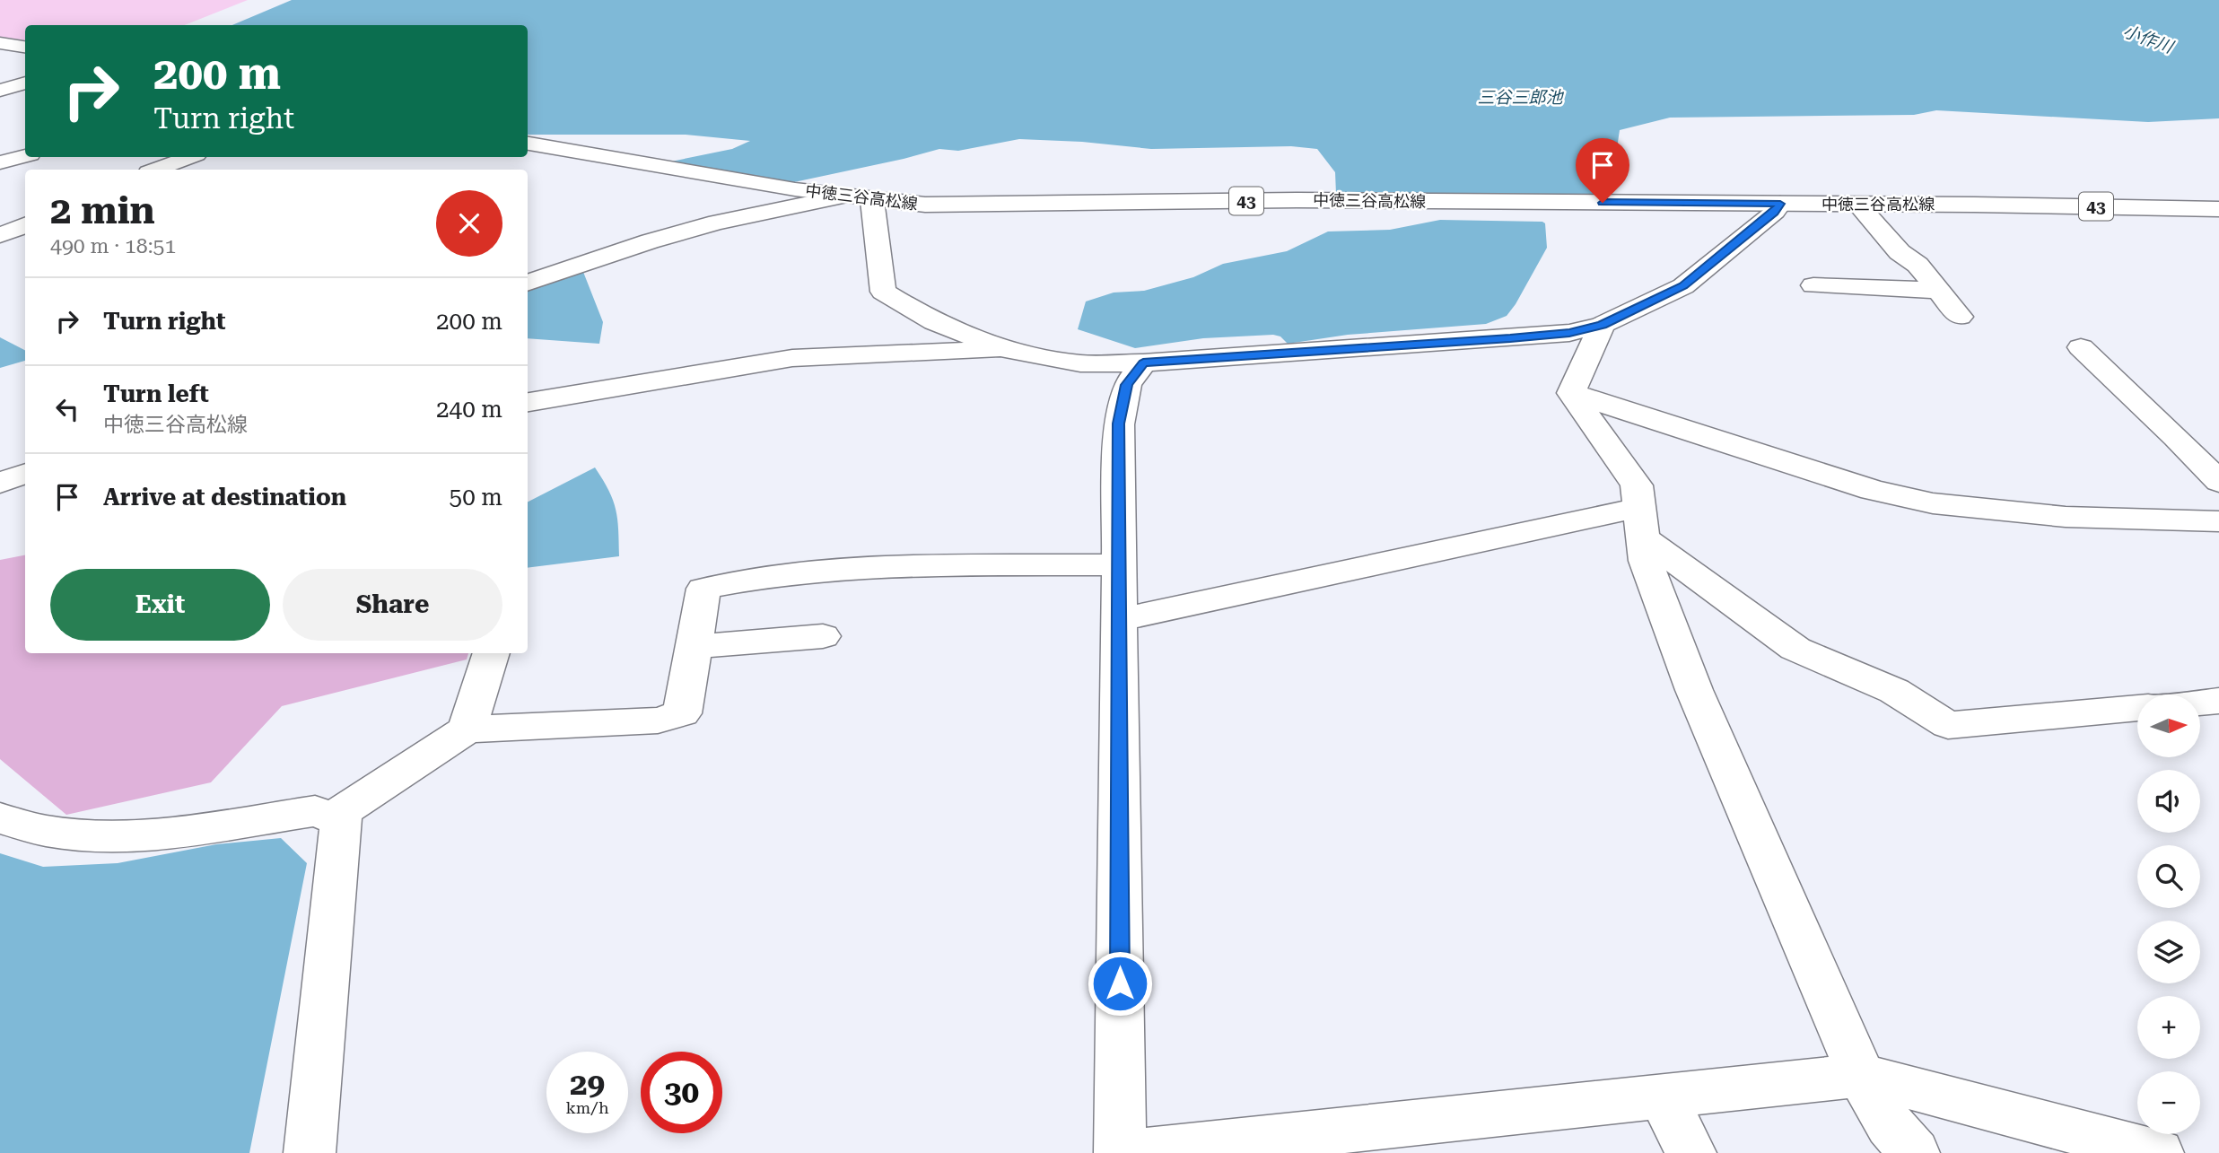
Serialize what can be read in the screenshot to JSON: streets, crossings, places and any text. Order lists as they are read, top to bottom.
{
  "streets": {
    "street": ["中徳三谷高松線", "43"]
  },
  "water": ["小作川", "三谷三郎池"],
  "north": "right",
  "page": {
    "turn": ["200 m", "Turn right"],
    "heading": ["2 min", "490 m · 18:51"],
    "list": [
      {
        "name": "Turn right",
        "value": "200 m"
      },
      {
        "name": "Turn left",
        "note": "中徳三谷高松線",
        "value": "240 m"
      },
      {
        "name": "Arrive at destination",
        "value": "50 m"
      }
    ],
    "buttons": ["Exit", "Share"],
    "map_buttons": ["+", "−"],
    "speed": "29 km/h",
    "limit": "30"
  }
}
